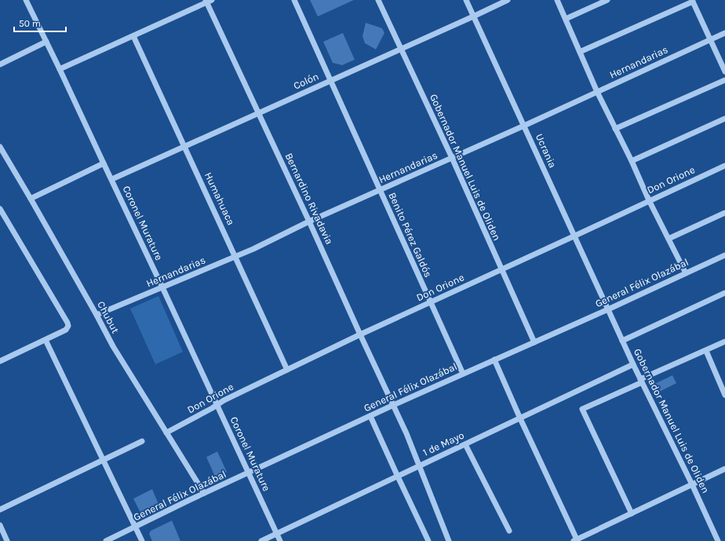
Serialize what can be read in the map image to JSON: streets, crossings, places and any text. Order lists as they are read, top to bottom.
{
  "streets": {
    "street": [
      "Hernandarias",
      "Colón",
      "Ucrania",
      "Gobernador Manuel Luis de Oliden",
      "Don Orione",
      "Humahuaca",
      "Bernardino Rivadavia",
      "Coronel Murature",
      "Benito Pérez Galdós",
      "General Félix Olazábal",
      "Chubut",
      "1 de Mayo"
    ]
  },
  "crossings": [
    ["Hernandarias", "Ucrania"],
    ["Hernandarias", "Gobernador Manuel Luis de Oliden"],
    ["Hernandarias", "Humahuaca"],
    ["Hernandarias", "Bernardino Rivadavia"],
    ["Hernandarias", "Coronel Murature"],
    ["Hernandarias", "Benito Pérez Galdós"],
    ["Hernandarias", "Chubut"],
    ["Colón", "Ucrania"],
    ["Colón", "Gobernador Manuel Luis de Oliden"],
    ["Colón", "Humahuaca"],
    ["Colón", "Bernardino Rivadavia"],
    ["Colón", "Coronel Murature"],
    ["Colón", "Benito Pérez Galdós"],
    ["Ucrania", "Gobernador Manuel Luis de Oliden"],
    ["Ucrania", "Don Orione"],
    ["Ucrania", "General Félix Olazábal"],
    ["Gobernador Manuel Luis de Oliden", "Don Orione"],
    ["Gobernador Manuel Luis de Oliden", "General Félix Olazábal"],
    ["Gobernador Manuel Luis de Oliden", "1 de Mayo"],
    ["Don Orione", "Humahuaca"],
    ["Don Orione", "Bernardino Rivadavia"],
    ["Don Orione", "Coronel Murature"],
    ["Don Orione", "Benito Pérez Galdós"],
    ["Don Orione", "Chubut"],
    ["Bernardino Rivadavia", "General Félix Olazábal"],
    ["Coronel Murature", "General Félix Olazábal"],
    ["Coronel Murature", "1 de Mayo"],
    ["Benito Pérez Galdós", "General Félix Olazábal"],
    ["General Félix Olazábal", "Chubut"]
  ],
  "scale_bar": "50 m"
}
